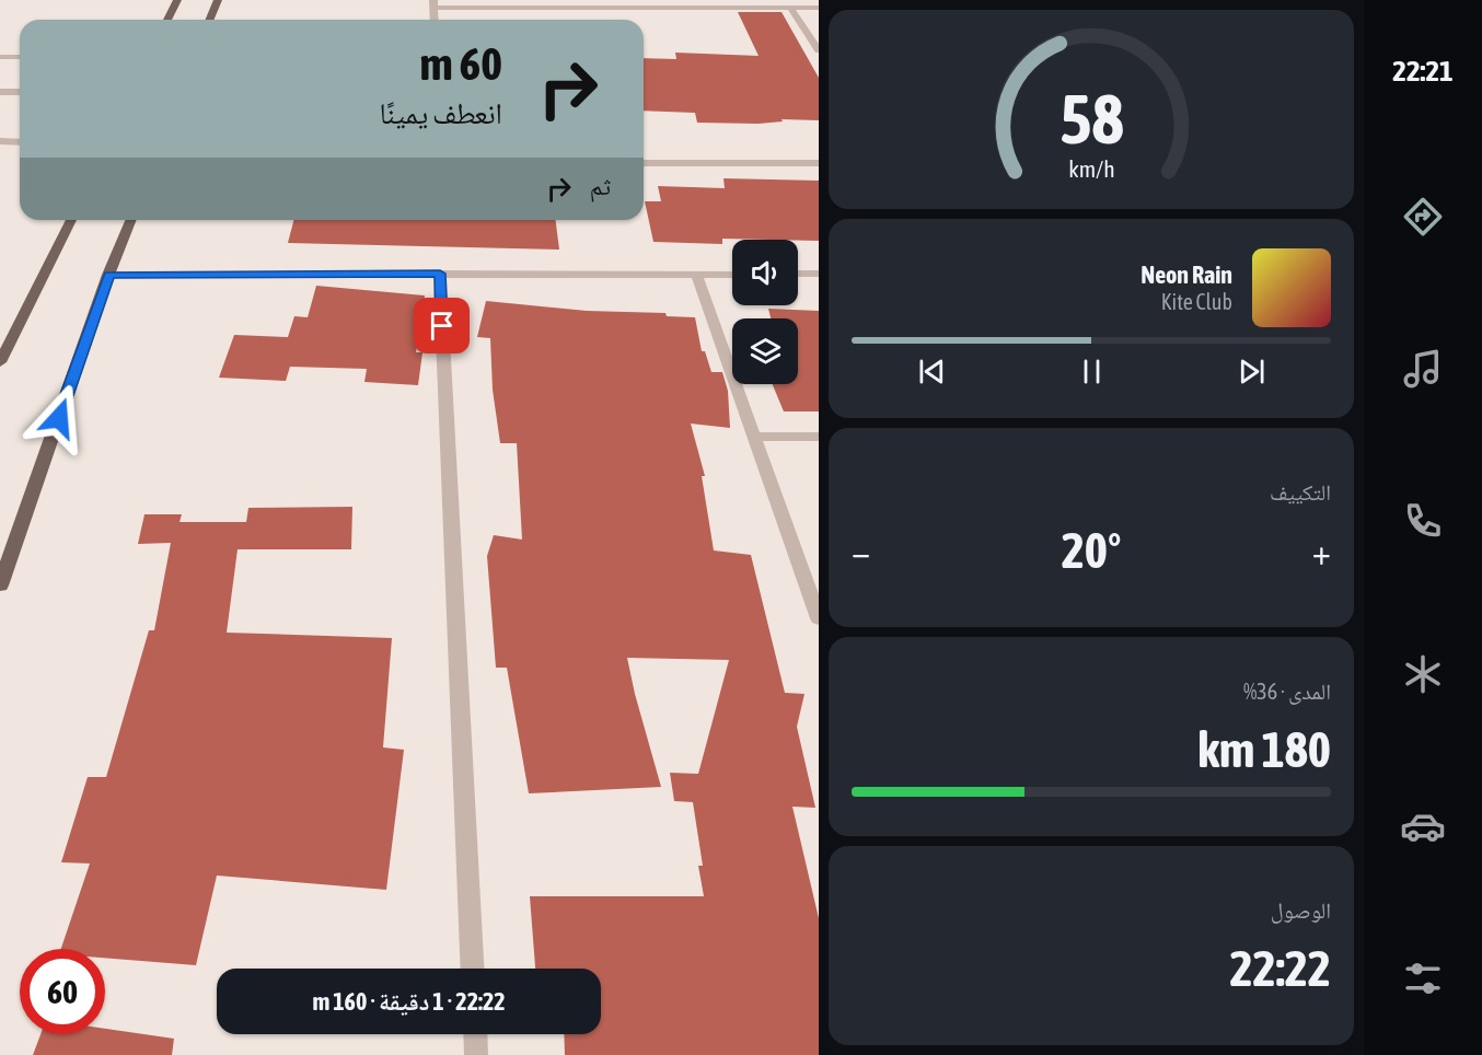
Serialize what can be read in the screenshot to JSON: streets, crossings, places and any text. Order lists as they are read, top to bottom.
{
  "page": {
    "tabs": "22:21",
    "turn": ["60 m", "انعطف يمينًا"],
    "then": "ثم",
    "song": ["Neon Rain", "Kite Club"],
    "tile": [
      "التكييف",
      ["المدى · 36%", "180 km"],
      ["الوصول", "22:22"]
    ],
    "heat": ["−", "20°", "+"],
    "limit": "60",
    "trip": "22:22 · 1 دقيقة · 160 m",
    "gauge": ["58", "km/h"]
  }
}
